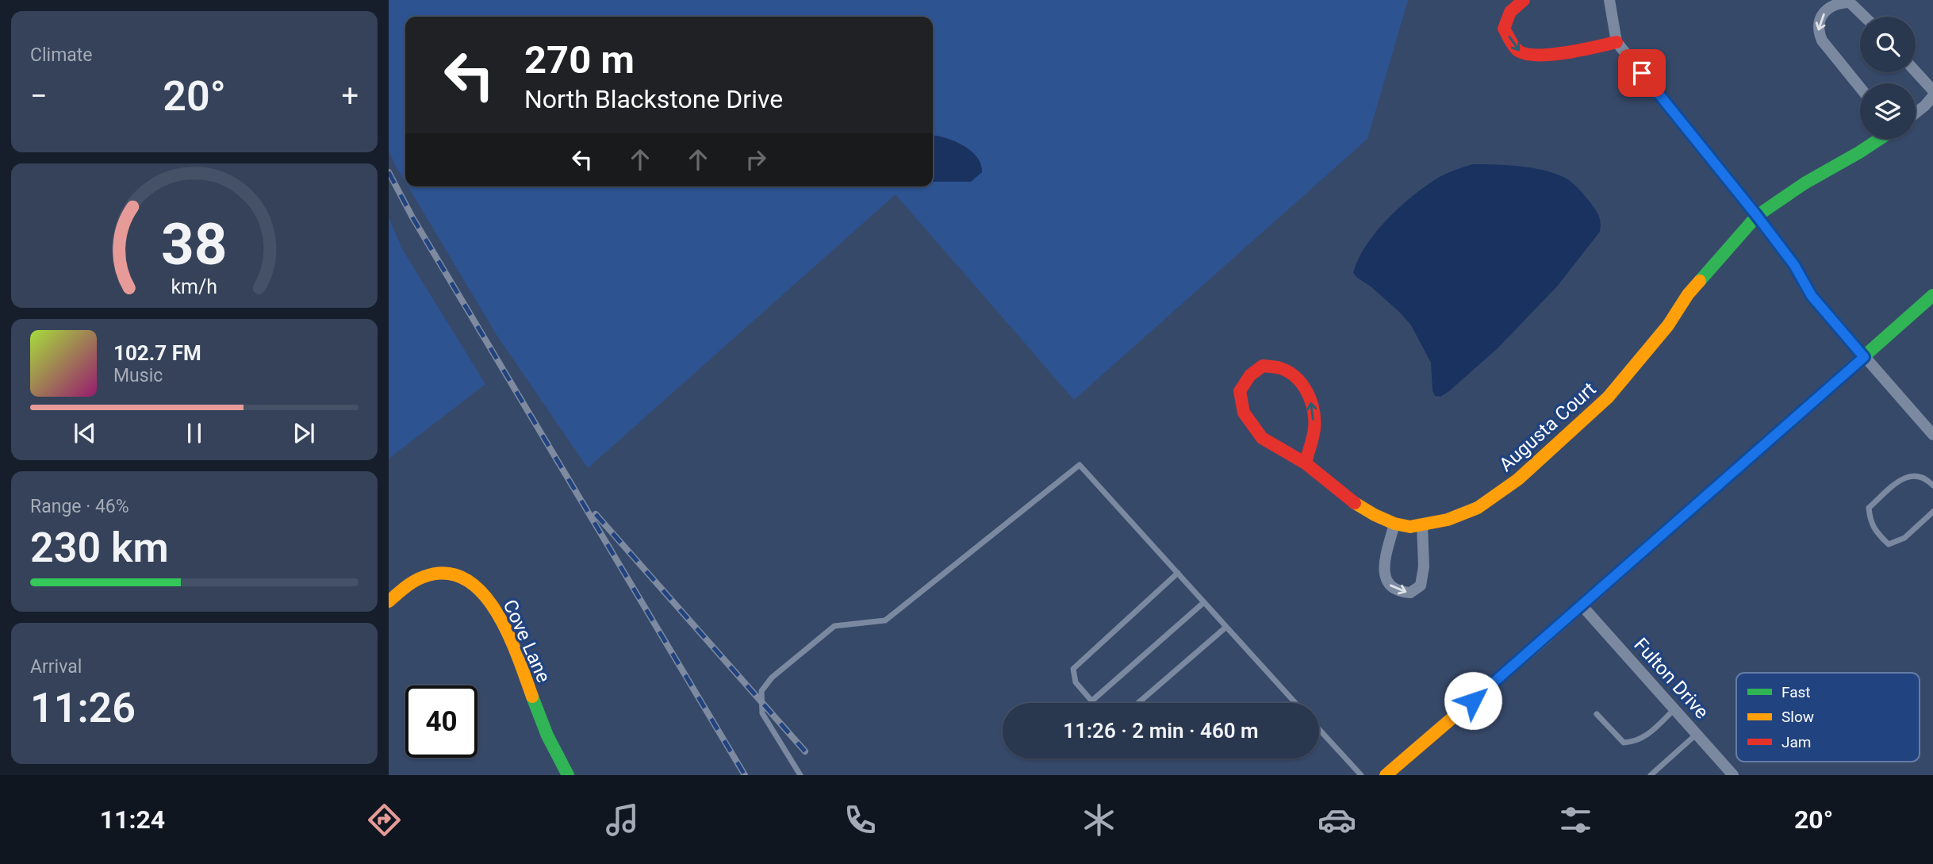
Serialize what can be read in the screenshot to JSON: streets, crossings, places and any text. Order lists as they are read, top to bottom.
{
  "streets": {
    "street": ["Augusta Court", "Cove Lane", "Fulton Drive"]
  },
  "legend": ["Fast", "Slow", "Jam"],
  "page": {
    "tile": [
      "Climate",
      ["Range · 46%", "230 km"],
      ["Arrival", "11:26"]
    ],
    "turn": ["270 m", "North Blackstone Drive"],
    "heat": ["−", "20°", "+"],
    "song": ["102.7 FM", "Music"],
    "limit": "40",
    "trip": "11:26 · 2 min · 460 m",
    "tabs": ["11:24", "20°"],
    "gauge": ["38", "km/h"]
  }
}
